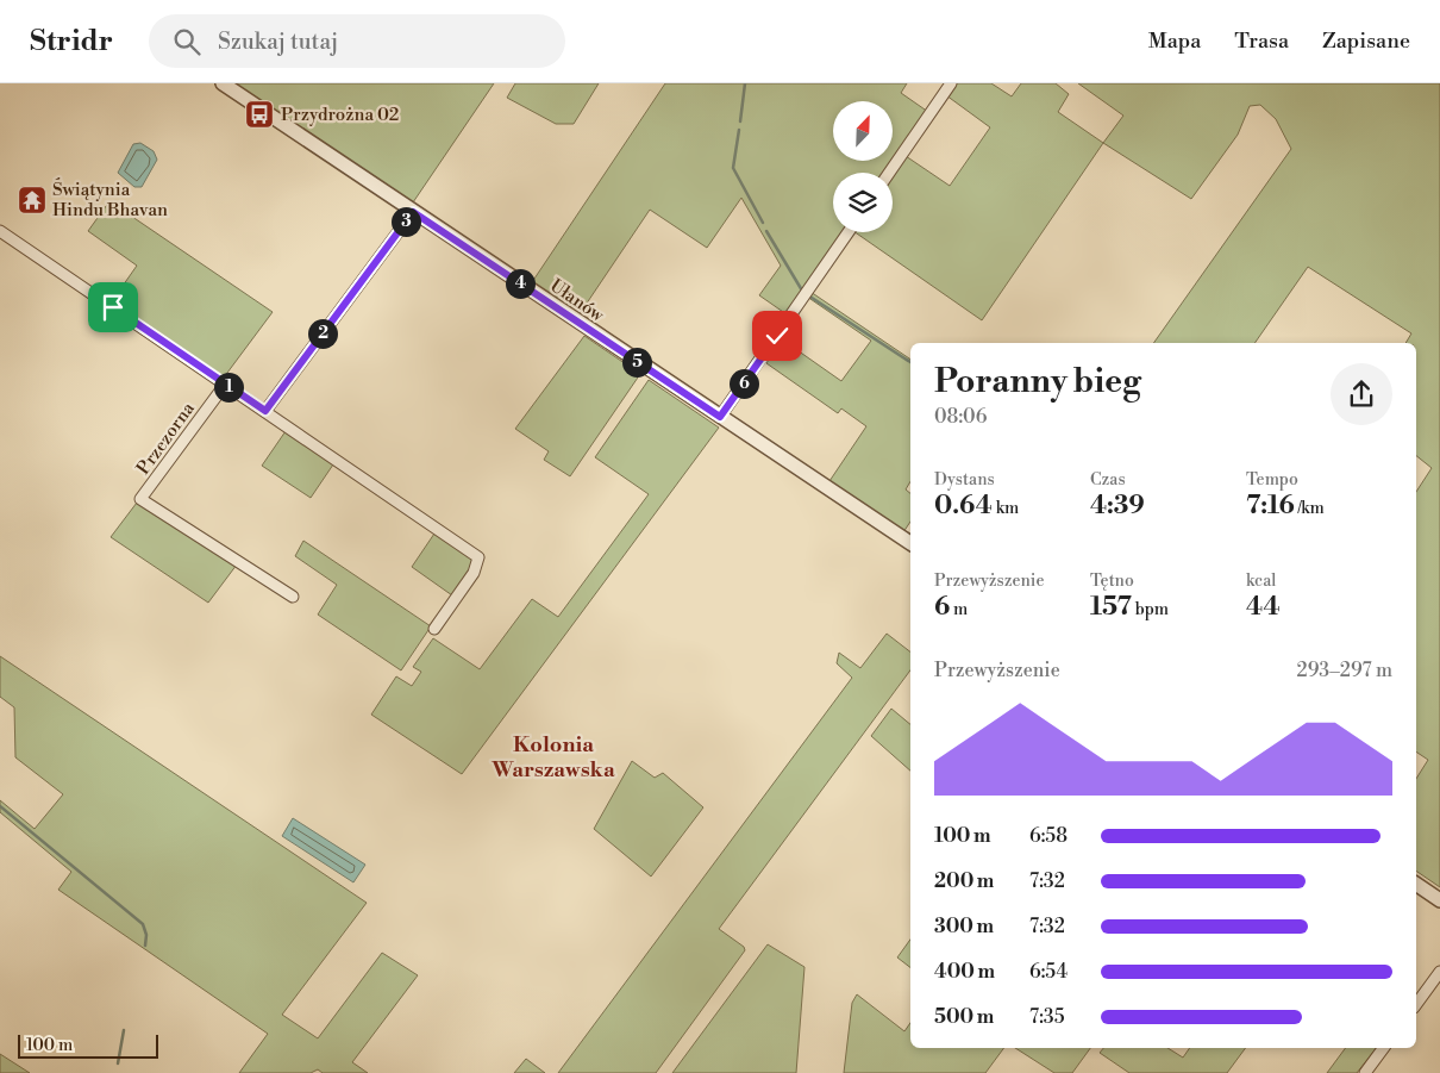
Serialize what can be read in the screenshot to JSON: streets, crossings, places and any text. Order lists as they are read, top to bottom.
{
  "streets": {
    "street": ["Ułanów", "Przezorna"]
  },
  "districts": ["Kolonia Warszawska"],
  "places": {
    "bus stop": ["Przydrożna 02"],
    "temple": ["Świątynia Hindu Bhavan"]
  },
  "scale_bar": "100 m",
  "north": "top right",
  "page": {
    "header": "Stridr",
    "search": "Szukaj tutaj",
    "nav": ["Mapa", "Trasa", "Zapisane"],
    "pins": [
      "3",
      "4",
      "2",
      "5",
      "6",
      "1"
    ],
    "heading": ["Poranny bieg", "08:06"],
    "stats": [
      ["Dystans", "0.64 km"],
      ["Czas", "4:39"],
      ["Tempo", "7:16 /km"],
      ["Przewyższenie", "6 m"],
      ["Tętno", "157 bpm"],
      ["kcal", "44"]
    ],
    "chart": ["Przewyższenie", "293–297 m"],
    "list": [
      {
        "name": "100 m",
        "note": "6:58"
      },
      {
        "name": "200 m",
        "note": "7:32"
      },
      {
        "name": "300 m",
        "note": "7:32"
      },
      {
        "name": "400 m",
        "note": "6:54"
      },
      {
        "name": "500 m",
        "note": "7:35"
      }
    ],
    "scale": "100 m"
  }
}
